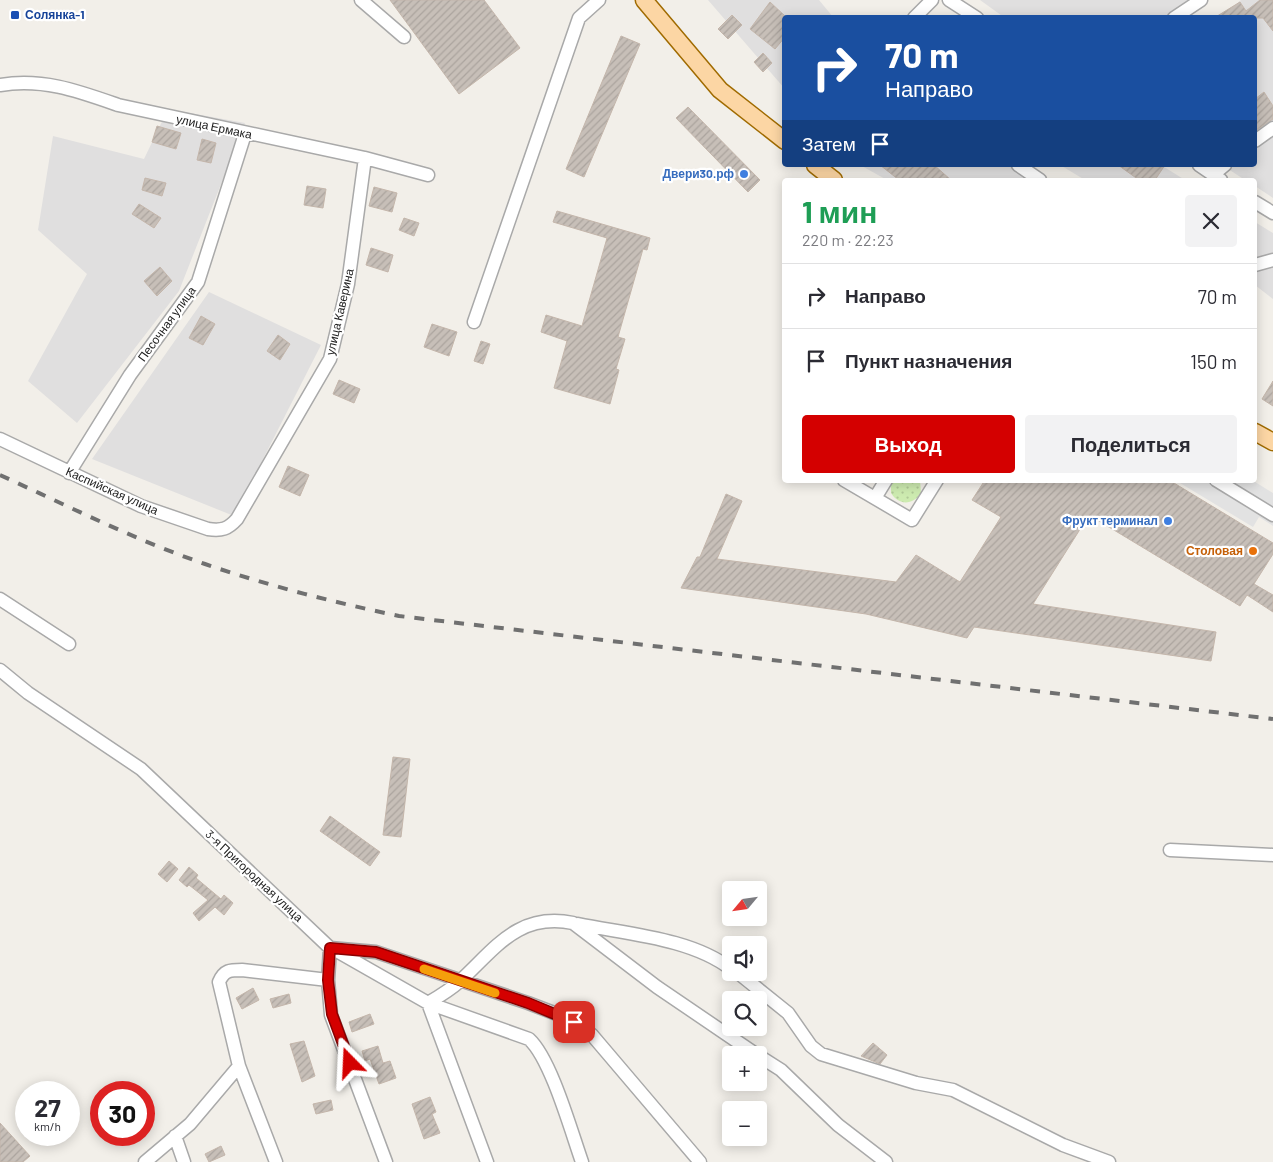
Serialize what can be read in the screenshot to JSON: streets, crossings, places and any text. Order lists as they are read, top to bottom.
{
  "streets": {
    "street": [
      "улица Ермака",
      "улица Каверина",
      "Песочная улица",
      "Каспийская улица",
      "3-я Пригородная улица"
    ]
  },
  "crossings": [
    ["улица Ермака", "улица Каверина"],
    ["улица Ермака", "Песочная улица"],
    ["улица Каверина", "Каспийская улица"],
    ["Песочная улица", "Каспийская улица"]
  ],
  "places": {
    "transit": ["Солянка-1"],
    "other": ["Двери30.рф", "Фрукт терминал", "Столовая"]
  },
  "north": "bottom left",
  "page": {
    "turn": ["70 m", "Направо"],
    "then": "Затем",
    "heading": ["1 мин", "220 m · 22:23"],
    "list": [
      {
        "name": "Направо",
        "value": "70 m"
      },
      {
        "name": "Пункт назначения",
        "value": "150 m"
      }
    ],
    "buttons": ["Выход", "Поделиться"],
    "map_buttons": ["+", "−"],
    "speed": "27 km/h",
    "limit": "30"
  }
}
